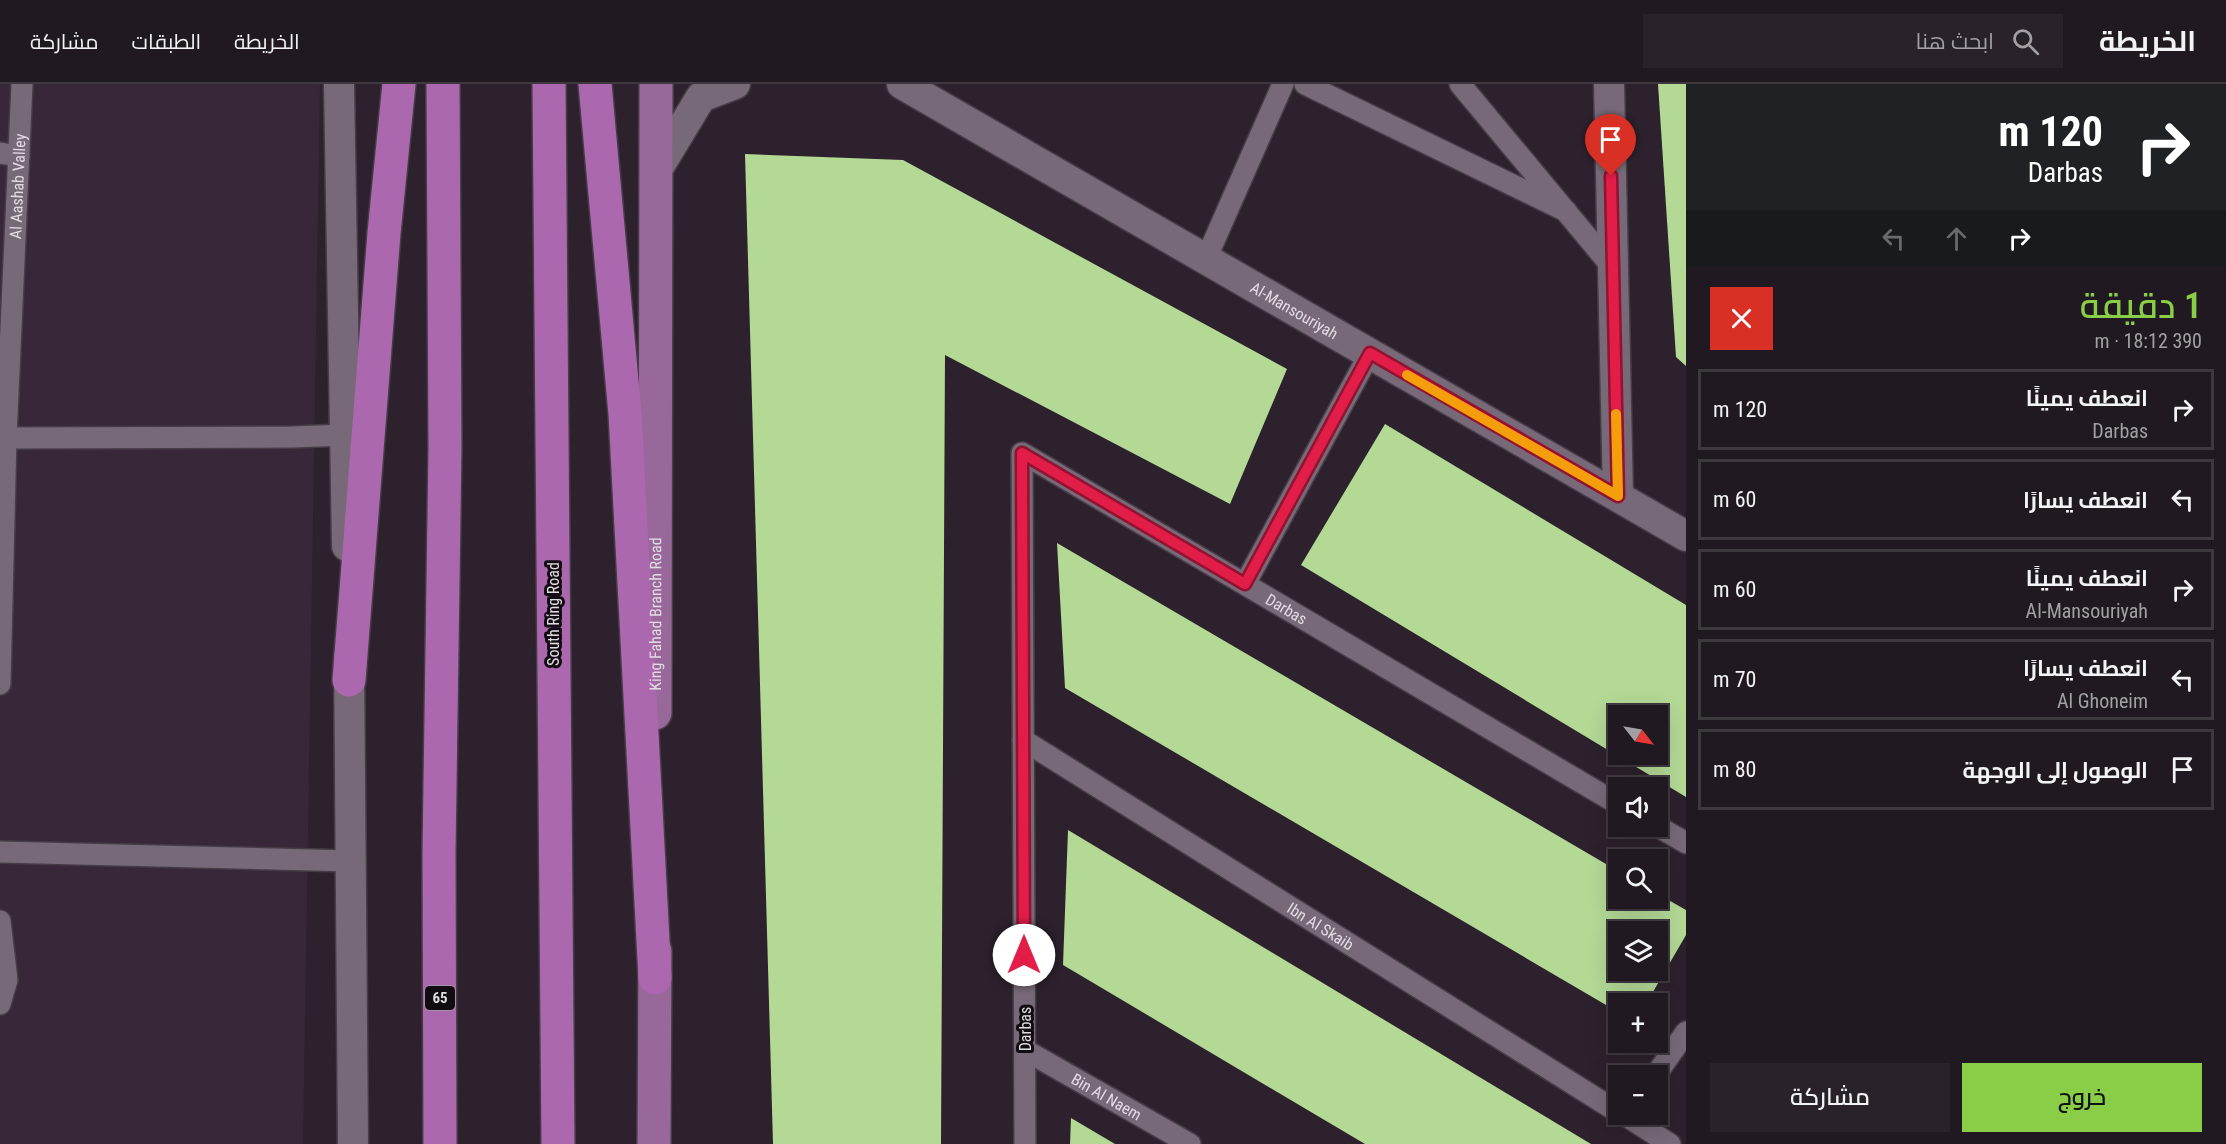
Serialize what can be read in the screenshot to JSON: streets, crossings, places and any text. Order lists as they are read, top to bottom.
{
  "streets": {
    "highway": ["South Ring Road", "65"],
    "main road": ["King Fahad Branch Road"],
    "street": [
      "Al Aashab Valley",
      "Al-Mansouriyah",
      "Darbas",
      "Ibn Al Skaib",
      "Bin Al Naem"
    ]
  },
  "crossings": [
    ["Darbas", "Ibn Al Skaib"],
    ["Darbas", "Bin Al Naem"]
  ],
  "north": "bottom right",
  "page": {
    "header": "الخريطة",
    "search": "ابحث هنا",
    "nav": ["الخريطة", "الطبقات", "مشاركة"],
    "turn": ["120 m", "Darbas"],
    "heading": ["1 دقيقة", "390 m · 18:12"],
    "list": [
      {
        "name": "انعطف يمينًا",
        "note": "Darbas",
        "value": "120 m"
      },
      {
        "name": "انعطف يسارًا",
        "value": "60 m"
      },
      {
        "name": "انعطف يمينًا",
        "note": "Al-Mansouriyah",
        "value": "60 m"
      },
      {
        "name": "انعطف يسارًا",
        "note": "Al Ghoneim",
        "value": "70 m"
      },
      {
        "name": "الوصول إلى الوجهة",
        "value": "80 m"
      }
    ],
    "map_buttons": ["+", "−"],
    "buttons": ["خروج", "مشاركة"]
  }
}
